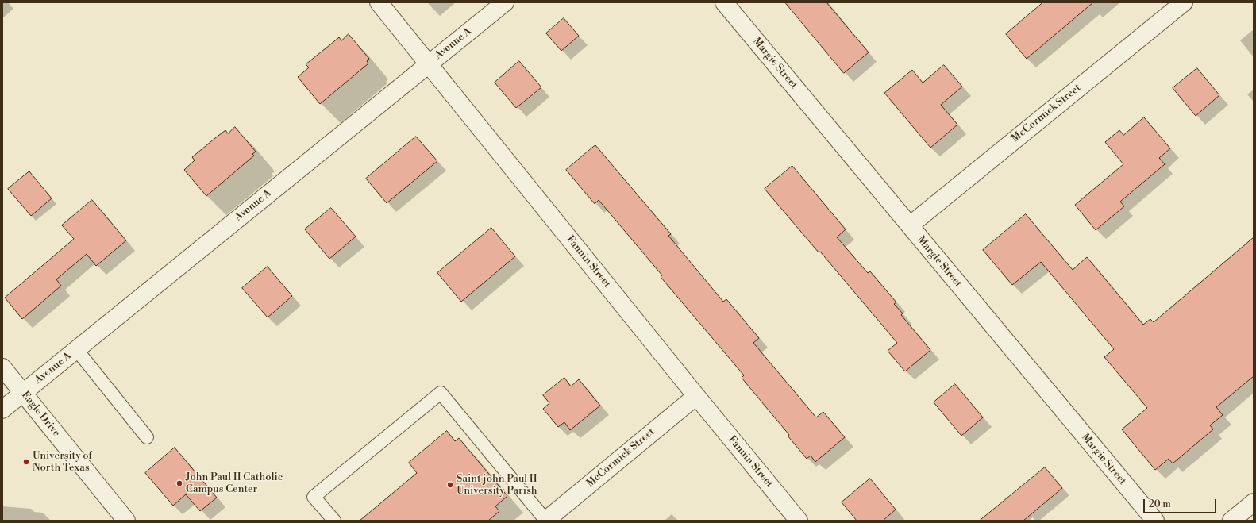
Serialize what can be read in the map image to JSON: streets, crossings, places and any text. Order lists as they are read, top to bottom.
{
  "streets": {
    "street": [
      "Avenue A",
      "Margie Street",
      "McCormick Street",
      "Fannin Street",
      "Eagle Drive"
    ]
  },
  "crossings": [
    ["Avenue A", "Fannin Street"],
    ["Avenue A", "Eagle Drive"],
    ["Margie Street", "McCormick Street"],
    ["McCormick Street", "Fannin Street"]
  ],
  "places": ["University of North Texas", "John Paul II Catholic Campus Center", "Saint john Paul II University Parish"],
  "scale_bar": "20 m"
}
